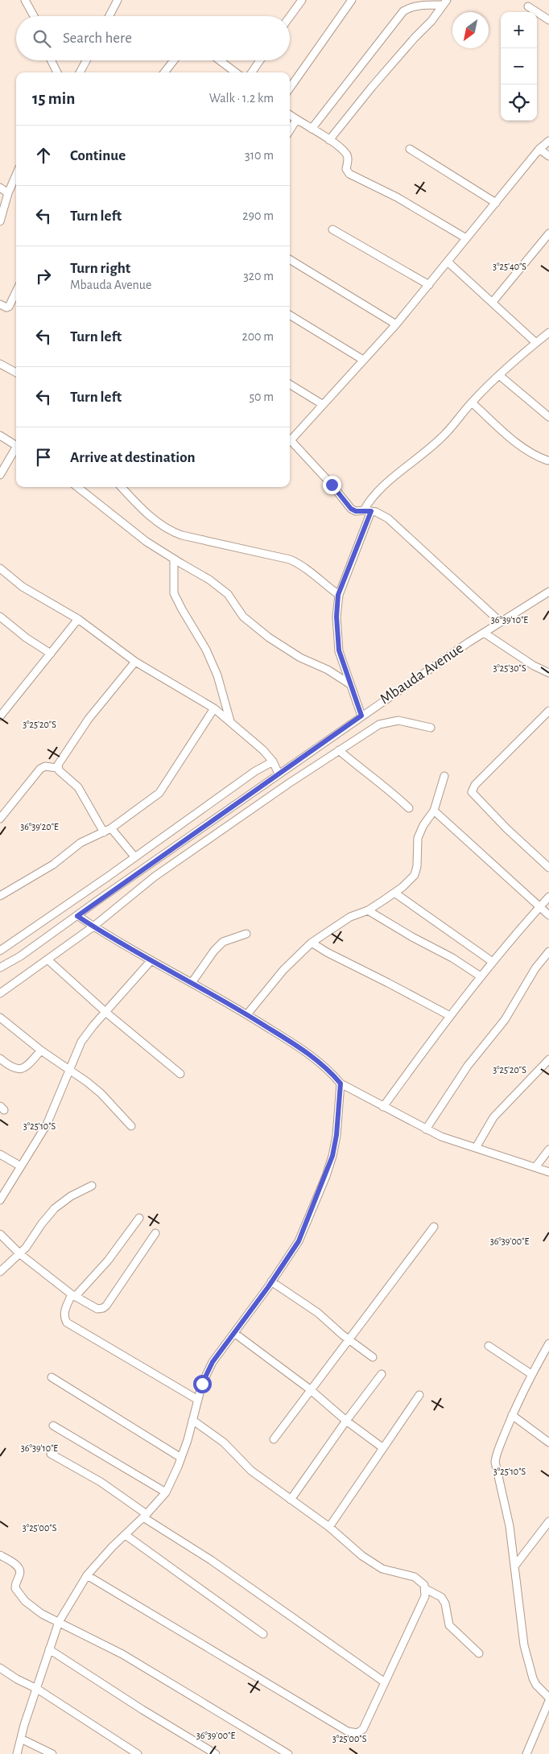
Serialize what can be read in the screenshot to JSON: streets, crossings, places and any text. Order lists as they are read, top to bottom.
{
  "streets": {
    "street": ["Mbauda Avenue"]
  },
  "north": "bottom left",
  "page": {
    "map_buttons": ["+", "−"],
    "search": "Search here",
    "heading": ["15 min", "Walk · 1.2 km"],
    "list": [
      ["Continue", "310 m"],
      ["Turn left", "290 m"],
      ["Turn right", "Mbauda Avenue", "320 m"],
      ["Turn left", "200 m"],
      ["Turn left", "50 m"],
      "Arrive at destination"
    ]
  },
  "coordinates": [
    "3°25'40\"S",
    "36°39'10\"E",
    "3°25'30\"S",
    "3°25'20\"S",
    "36°39'20\"E",
    "3°25'10\"S",
    "36°39'00\"E",
    "3°25'00\"S"
  ]
}
